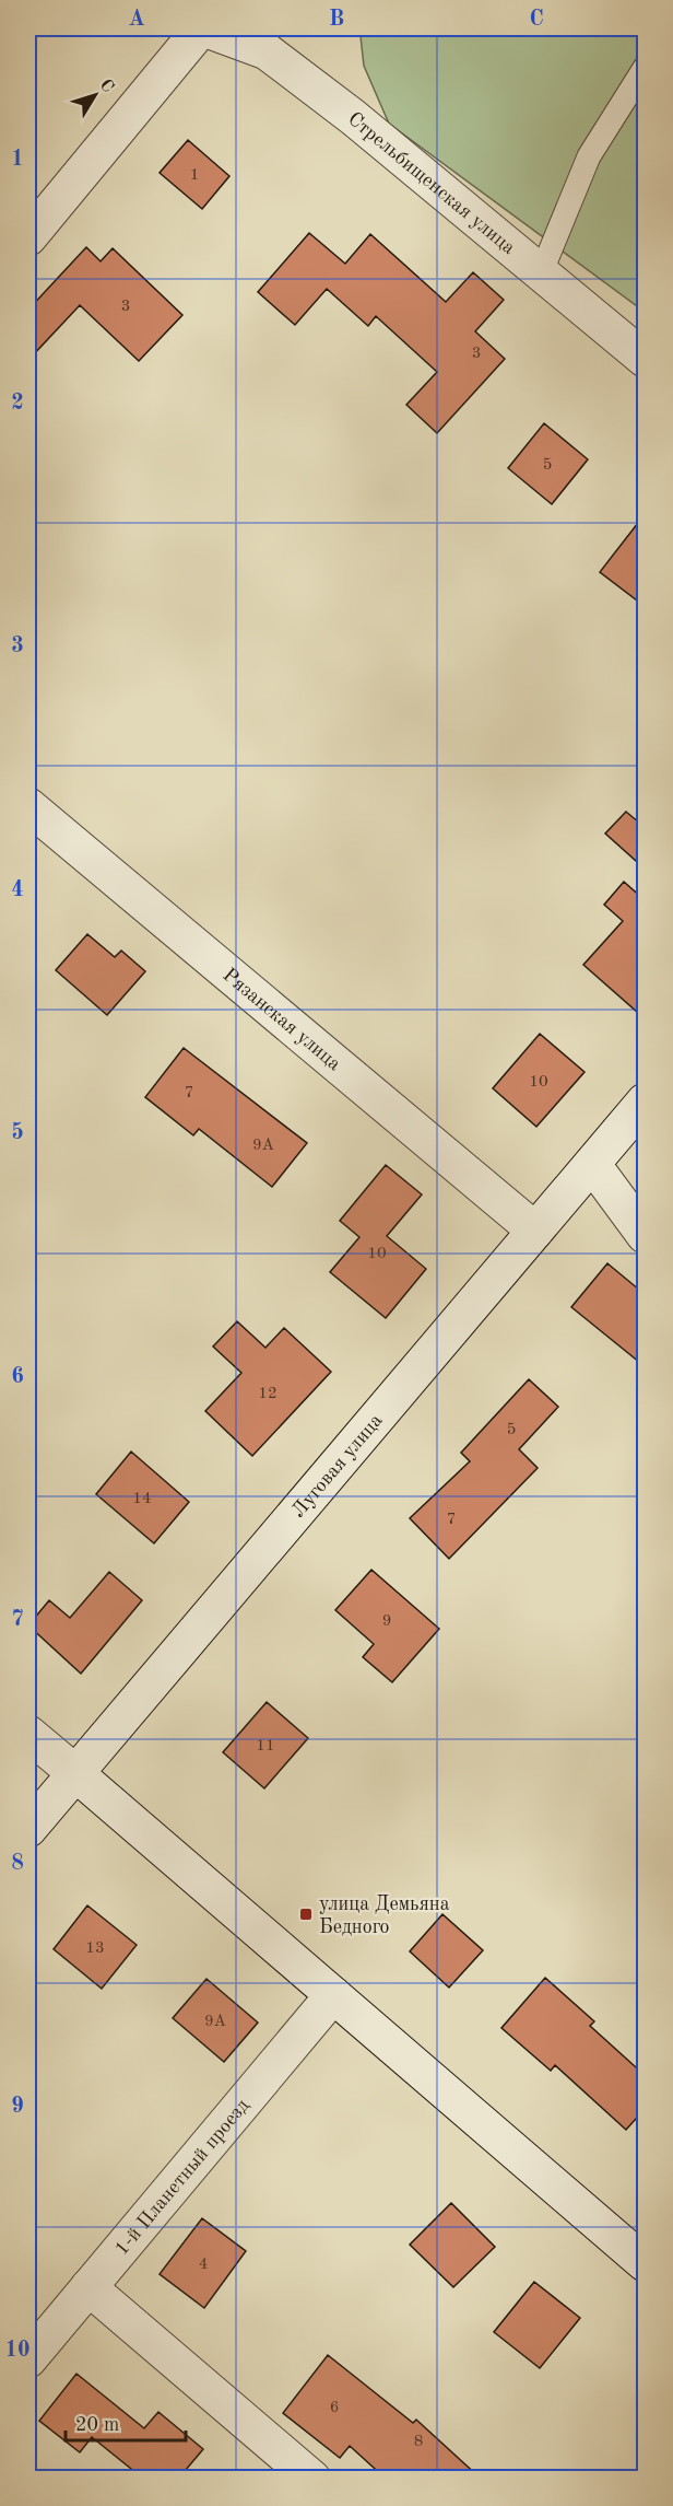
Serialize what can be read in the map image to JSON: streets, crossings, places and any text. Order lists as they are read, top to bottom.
{
  "streets": {
    "street": [
      "Стрельбищенская улица",
      "Рязанская улица",
      "Луговая улица",
      "1-й Планетный проезд"
    ]
  },
  "crossings": [
    ["Рязанская улица", "Луговая улица"]
  ],
  "places": {
    "transit": ["улица Демьяна Бедного"]
  },
  "house_numbers": [
    "1",
    "3",
    "3",
    "5",
    "10",
    "7",
    "9А",
    "10",
    "12",
    "5",
    "14",
    "7",
    "9",
    "11",
    "13",
    "9А",
    "4",
    "6",
    "8"
  ],
  "scale_bar": "20 m",
  "north": "top right",
  "grid": {
    "columns": ["A", "B", "C"],
    "rows": [
      "1",
      "2",
      "3",
      "4",
      "5",
      "6",
      "7",
      "8",
      "9",
      "10"
    ]
  }
}
